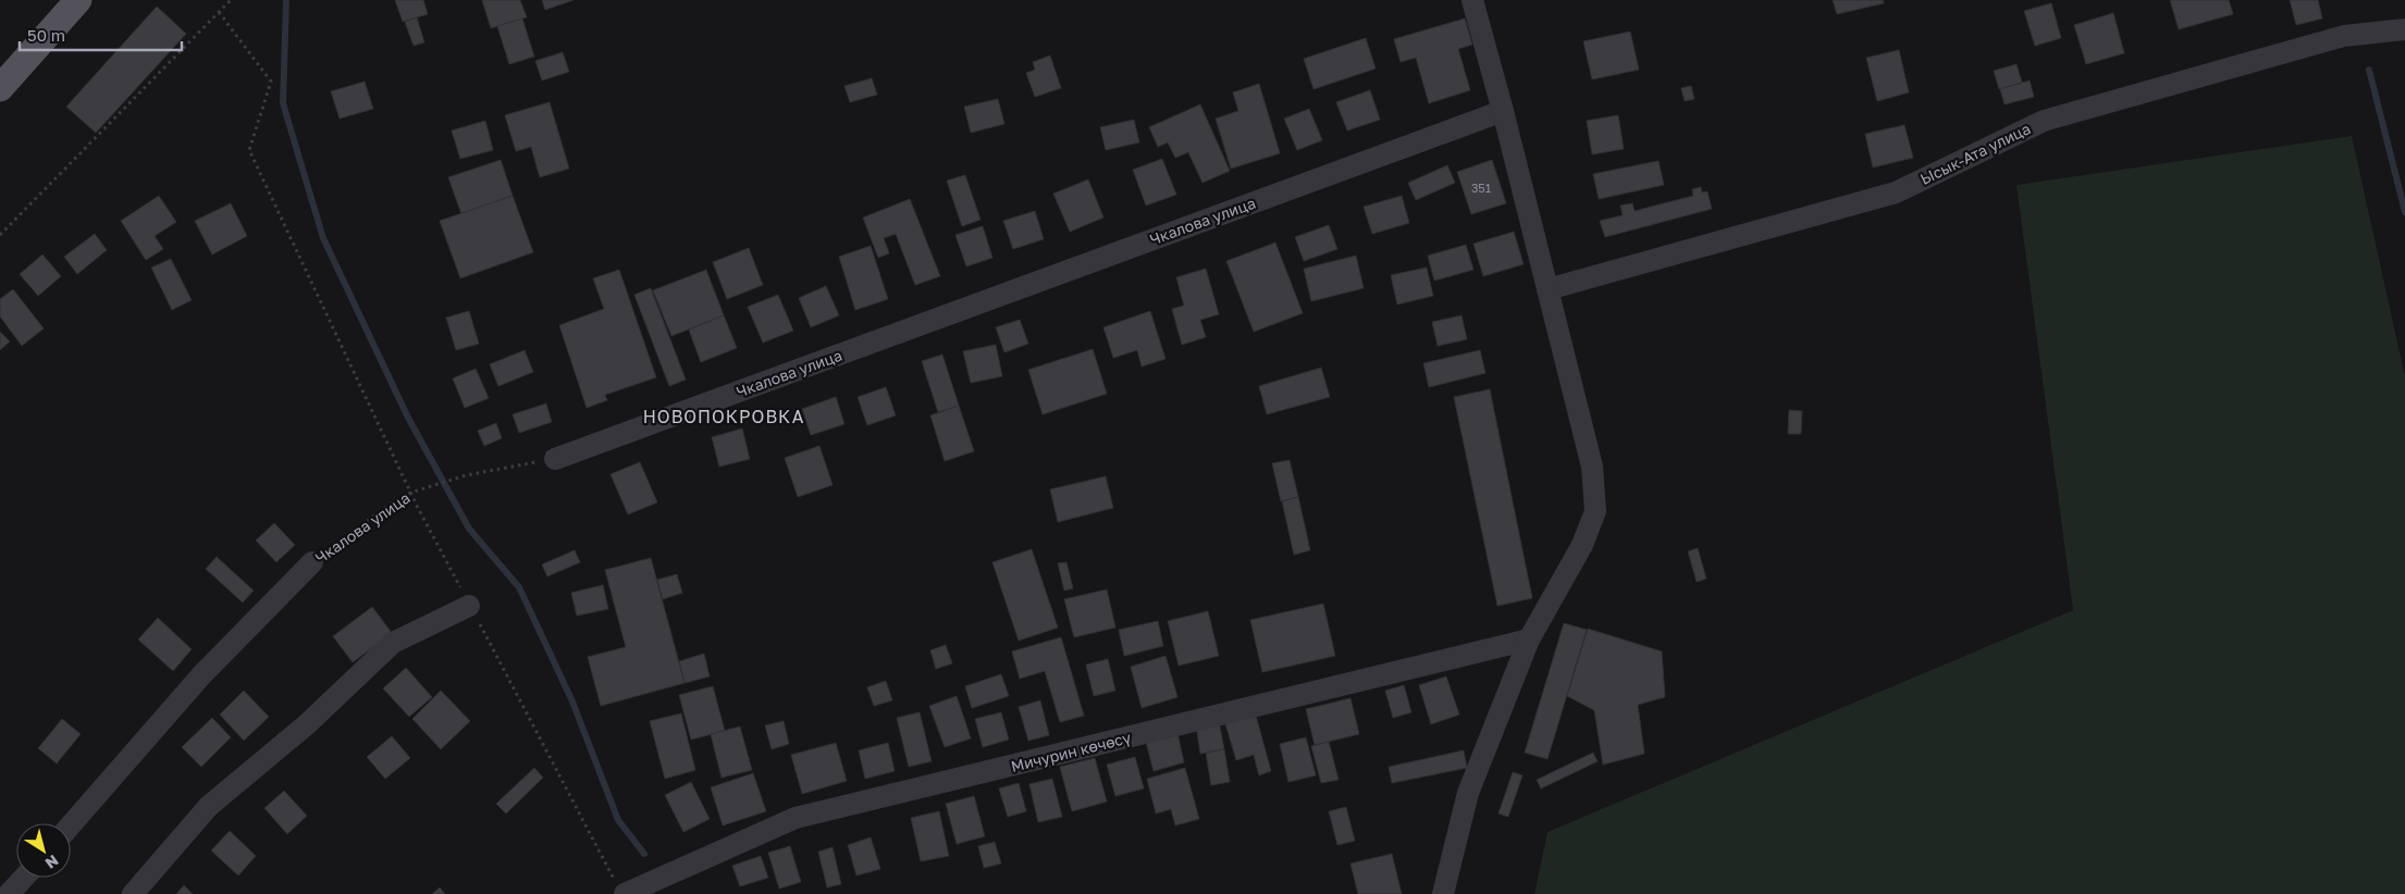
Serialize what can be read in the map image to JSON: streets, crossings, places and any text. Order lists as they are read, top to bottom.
{
  "streets": {
    "street": ["Ысык-Ата улица", "Чкалова улица", "Мичурин көчөсү"]
  },
  "districts": ["НОВОПОКРОВКА"],
  "house_numbers": ["351"],
  "scale_bar": "50 m",
  "north": "bottom right"
}
